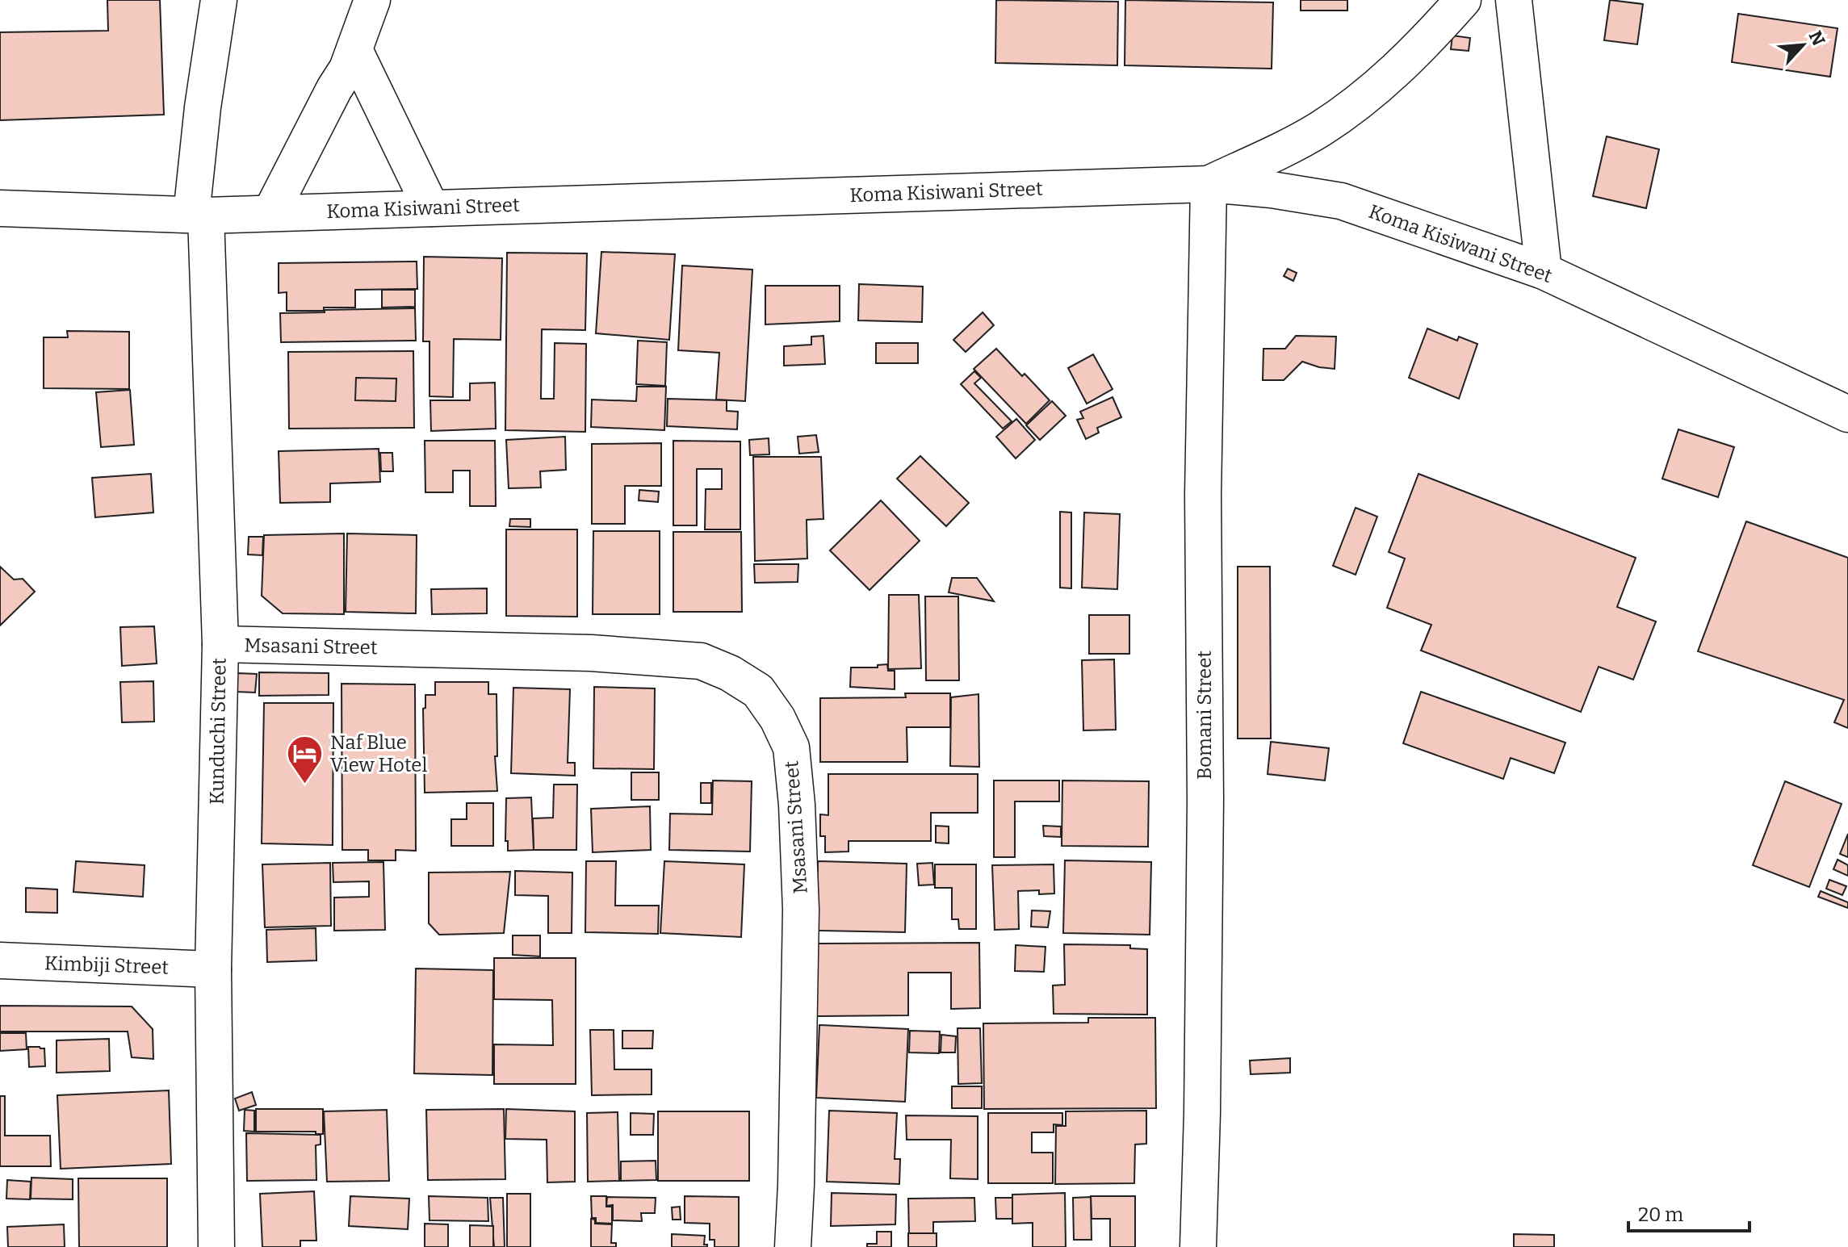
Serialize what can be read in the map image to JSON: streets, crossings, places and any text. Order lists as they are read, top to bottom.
{
  "streets": {
    "street": [
      "Koma Kisiwani Street",
      "Msasani Street",
      "Bomani Street",
      "Kunduchi Street",
      "Kimbiji Street"
    ]
  },
  "crossings": [
    ["Koma Kisiwani Street", "Bomani Street"],
    ["Koma Kisiwani Street", "Kunduchi Street"],
    ["Msasani Street", "Kunduchi Street"],
    ["Kunduchi Street", "Kimbiji Street"]
  ],
  "places": {
    "hotel": ["Naf Blue View Hotel"]
  },
  "scale_bar": "20 m",
  "north": "top right"
}
